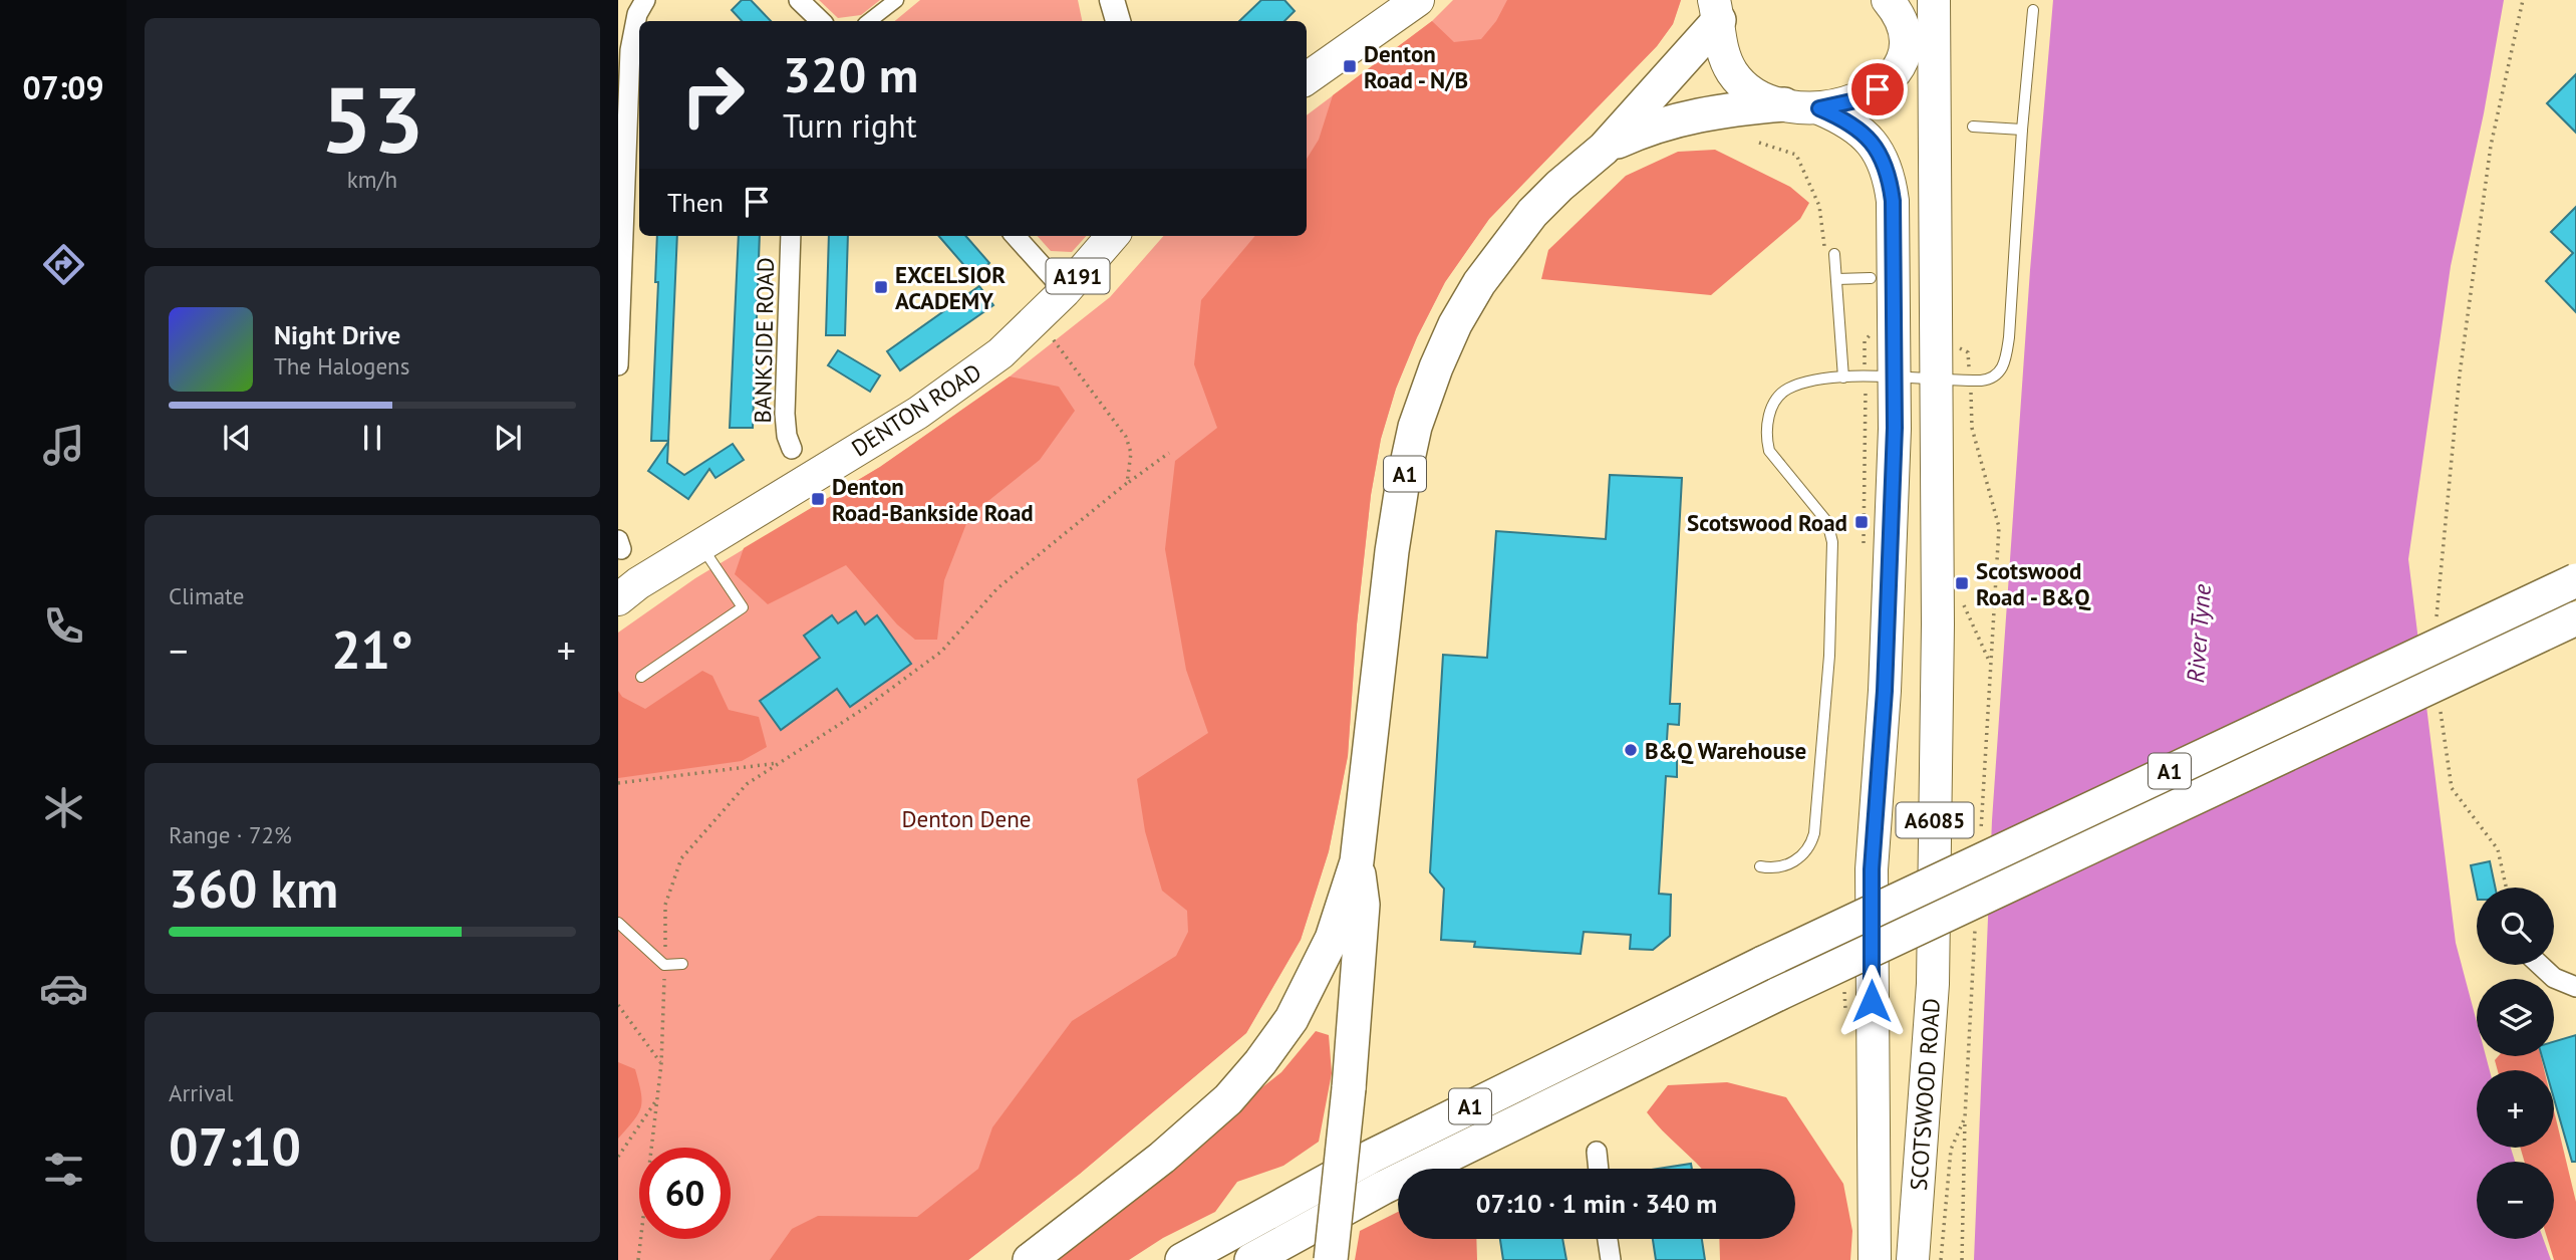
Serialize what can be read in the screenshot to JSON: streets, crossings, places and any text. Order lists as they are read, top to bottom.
{
  "streets": {
    "highway": ["A1"],
    "main road": [
      "A191",
      "DENTON ROAD",
      "A6085",
      "SCOTSWOOD ROAD"
    ],
    "street": ["BANKSIDE ROAD"]
  },
  "water": ["River Tyne"],
  "parks": ["Denton Dene"],
  "places": {
    "transit": [
      "Denton Road - N/B",
      "EXCELSIOR ACADEMY",
      "Denton Road-Bankside Road",
      "Scotswood Road",
      "Scotswood Road - B&Q"
    ],
    "other": ["B&Q Warehouse"]
  },
  "page": {
    "tabs": "07:09",
    "tile": [
      ["53", "km/h"],
      "Climate",
      ["Range · 72%", "360 km"],
      ["Arrival", "07:10"]
    ],
    "turn": ["320 m", "Turn right"],
    "then": "Then",
    "song": ["Night Drive", "The Halogens"],
    "heat": ["−", "21°", "+"],
    "map_buttons": ["+", "−"],
    "limit": "60",
    "trip": "07:10 · 1 min · 340 m"
  }
}
